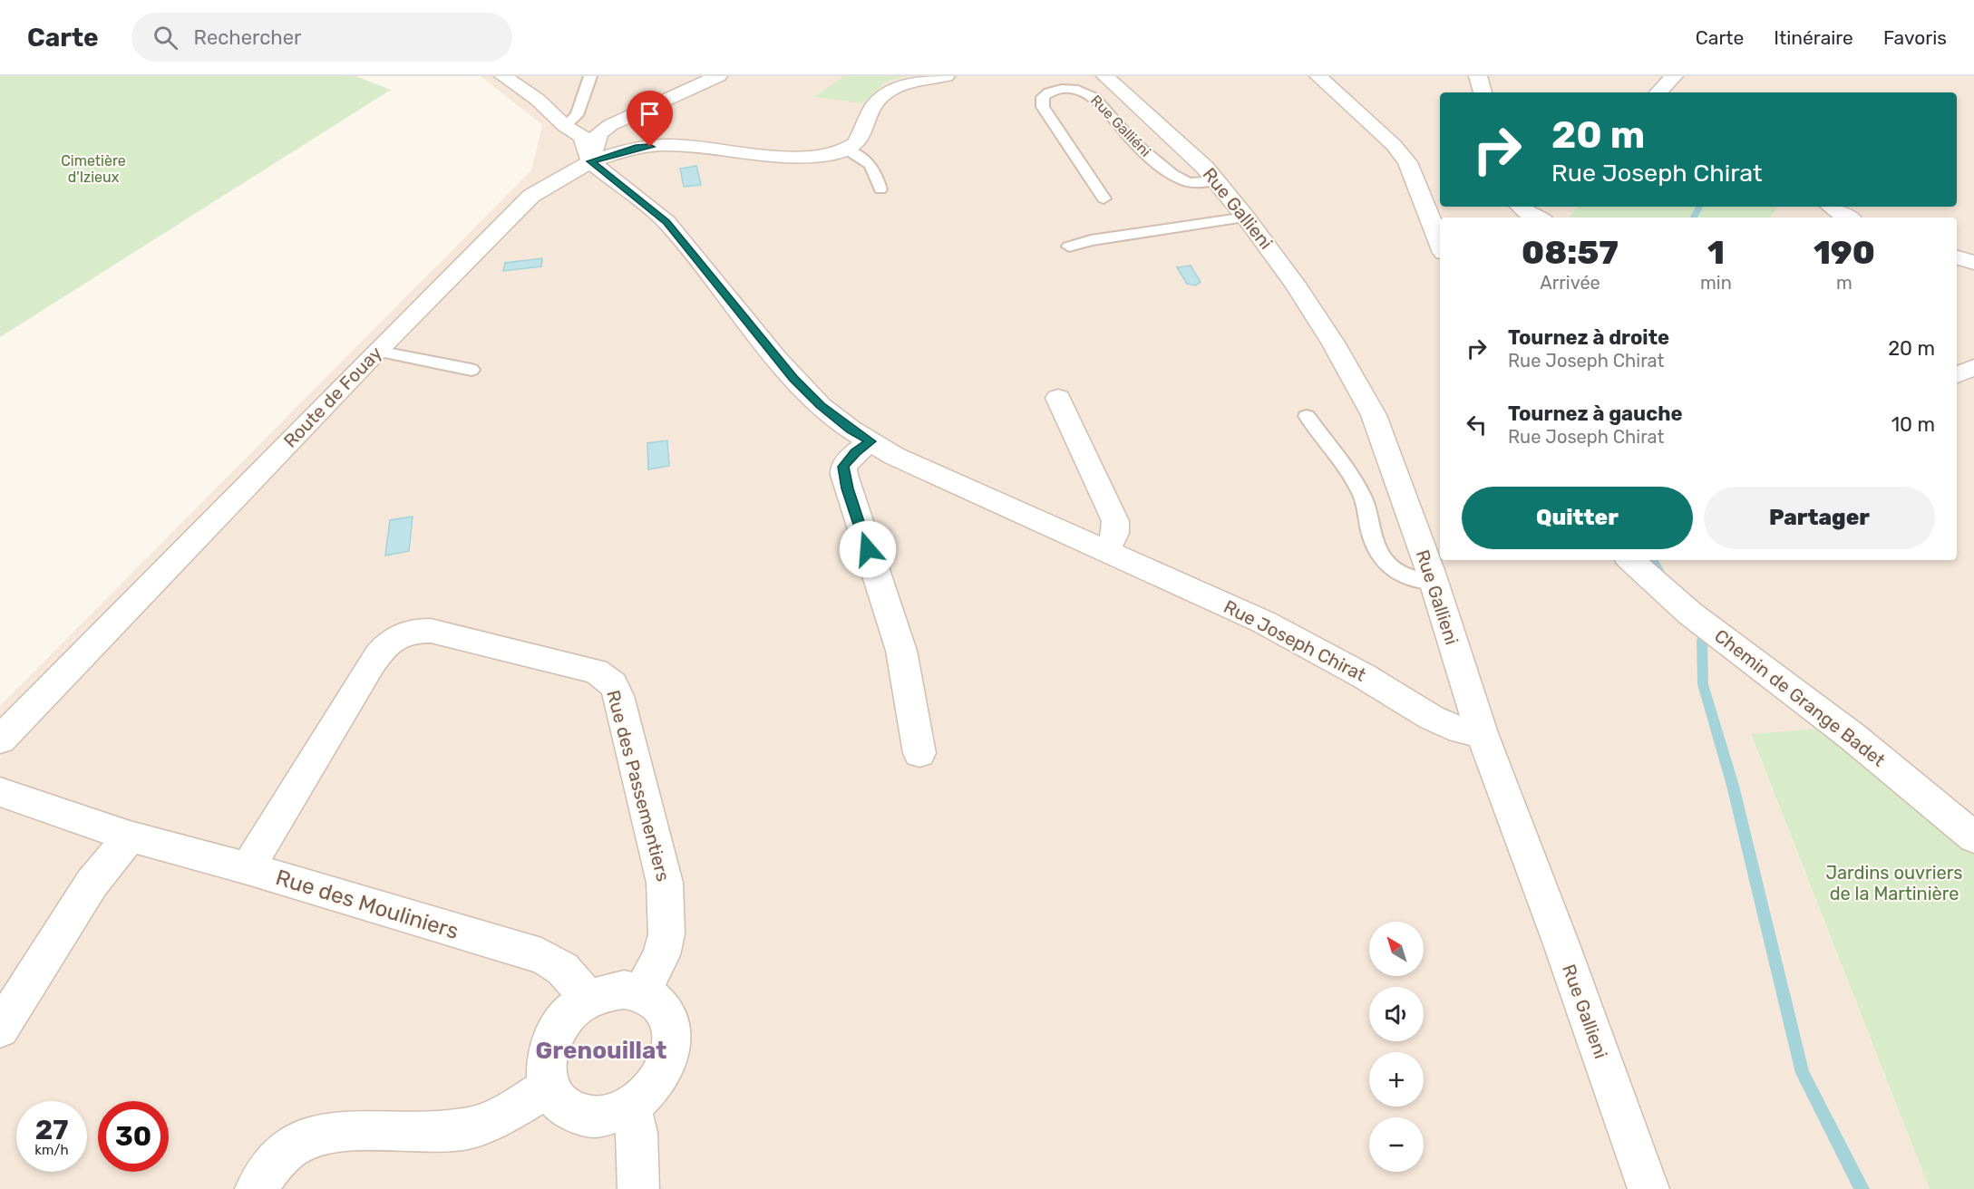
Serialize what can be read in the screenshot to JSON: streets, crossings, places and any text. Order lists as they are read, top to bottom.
{
  "streets": {
    "street": [
      "Rue Gallieni",
      "Route de Fouay",
      "Rue Joseph Chirat",
      "Chemin de Grange Badet",
      "Rue des Passementiers",
      "Rue des Mouliniers"
    ],
    "lane": ["Rue Galliéni"]
  },
  "crossings": [
    ["Rue Galliéni", "Rue Gallieni"],
    ["Rue Gallieni", "Rue Joseph Chirat"],
    ["Route de Fouay", "Rue Joseph Chirat"],
    ["Rue des Passementiers", "Rue des Mouliniers"]
  ],
  "districts": ["Grenouillat"],
  "parks": ["Cimetière d'Izieux", "Jardins ouvriers de la Martinière"],
  "north": "top left",
  "page": {
    "header": "Carte",
    "search": "Rechercher",
    "nav": ["Carte", "Itinéraire", "Favoris"],
    "turn": ["20 m", "Rue Joseph Chirat"],
    "eta": [
      "08:57",
      "Arrivée",
      "1",
      "min",
      "190",
      "m"
    ],
    "list": [
      {
        "name": "Tournez à droite",
        "note": "Rue Joseph Chirat",
        "value": "20 m"
      },
      {
        "name": "Tournez à gauche",
        "note": "Rue Joseph Chirat",
        "value": "10 m"
      }
    ],
    "buttons": ["Quitter", "Partager"],
    "map_buttons": ["+", "−"],
    "speed": "27 km/h",
    "limit": "30"
  }
}
